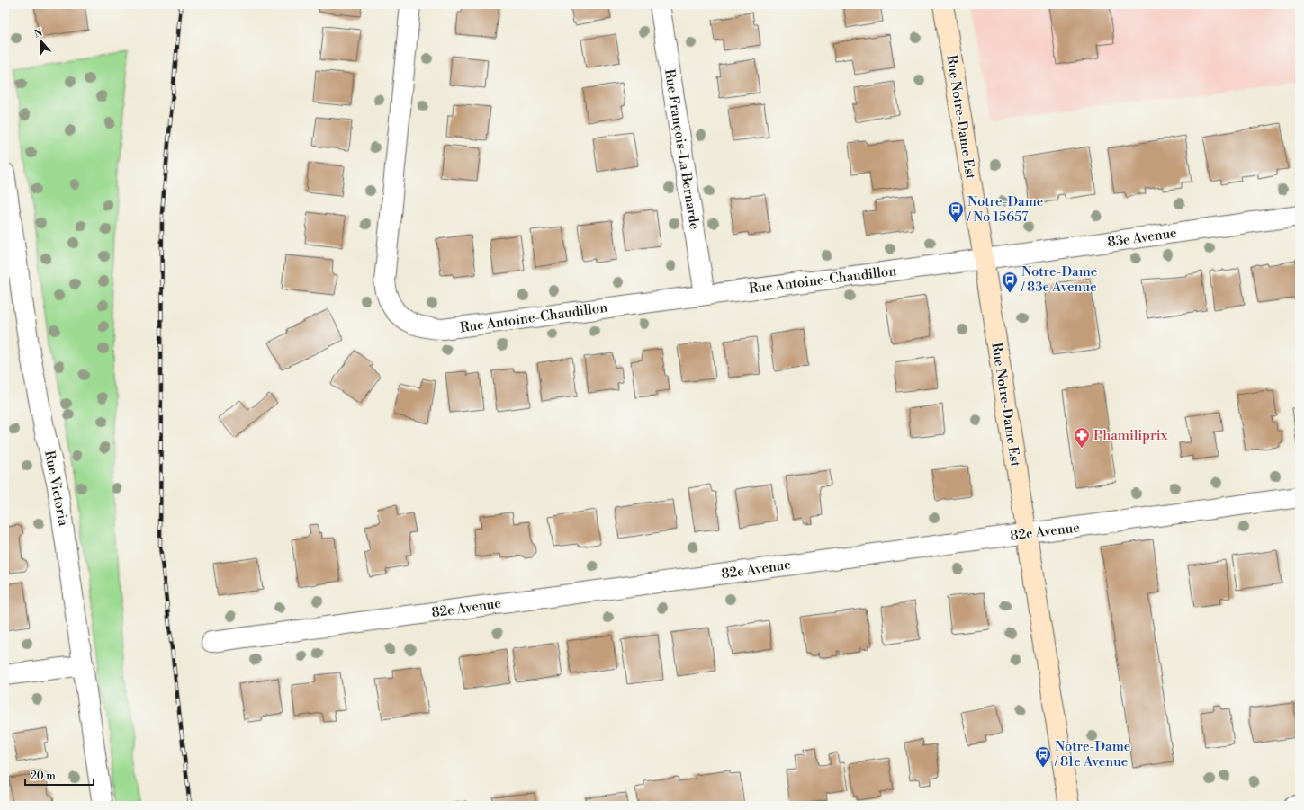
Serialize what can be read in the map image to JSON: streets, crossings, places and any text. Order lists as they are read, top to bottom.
{
  "streets": {
    "main road": ["Rue Notre-Dame Est"],
    "street": [
      "Rue François-La Bernarde",
      "83e Avenue",
      "Rue Antoine-Chaudillon",
      "Rue Victoria",
      "82e Avenue"
    ]
  },
  "crossings": [
    ["Rue Notre-Dame Est", "83e Avenue"],
    ["Rue Notre-Dame Est", "Rue Antoine-Chaudillon"],
    ["Rue Notre-Dame Est", "82e Avenue"],
    ["Rue François-La Bernarde", "Rue Antoine-Chaudillon"],
    ["83e Avenue", "Rue Antoine-Chaudillon"]
  ],
  "places": {
    "bus stop": ["Notre-Dame / No 15657", "Notre-Dame / 83e Avenue", "Notre-Dame / 81e Avenue"],
    "pharmacy": ["Phamiliprix"]
  },
  "scale_bar": "20 m",
  "north": "top"
}
